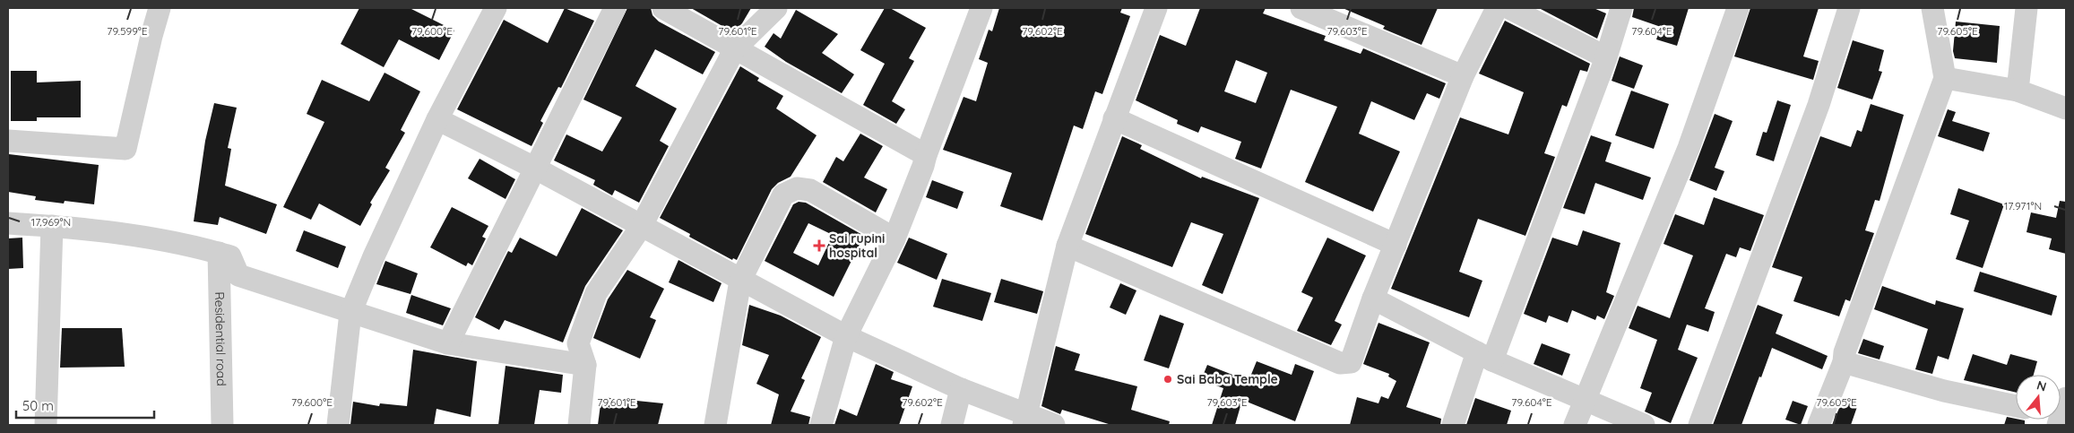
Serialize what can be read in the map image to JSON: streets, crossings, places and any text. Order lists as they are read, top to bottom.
{
  "streets": {
    "street": ["Residential road"]
  },
  "places": {
    "health": ["Sai rupini hospital"],
    "other": ["Sai Baba Temple"]
  },
  "scale_bar": "50 m",
  "north": "top",
  "coordinates": [
    "79.599°E",
    "79.600°E",
    "79.601°E",
    "79.602°E",
    "79.603°E",
    "79.604°E",
    "79.605°E",
    "17.971°N",
    "17.969°N"
  ]
}
